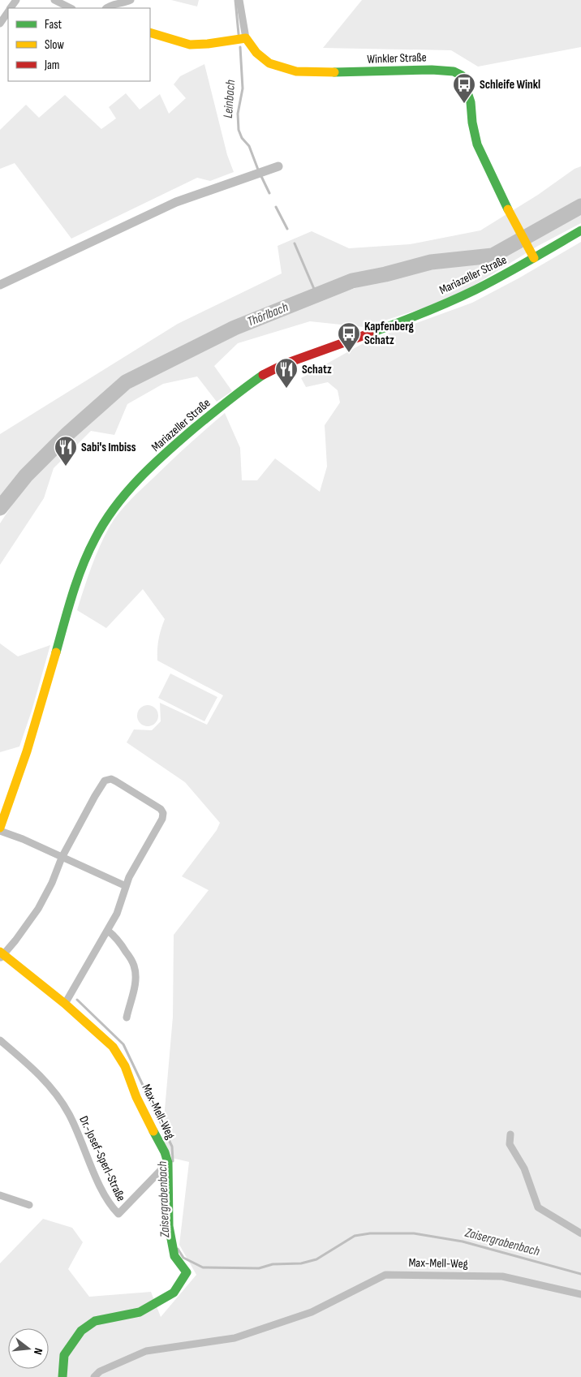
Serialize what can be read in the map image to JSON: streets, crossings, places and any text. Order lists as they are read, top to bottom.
{
  "streets": {
    "street": [
      "Winkler Straße",
      "Mariazeller Straße",
      "Max-Mell-Weg",
      "Dr.-Josef-Sperl-Straße"
    ]
  },
  "crossings": [
    ["Winkler Straße", "Mariazeller Straße"],
    ["Max-Mell-Weg", "Dr.-Josef-Sperl-Straße"]
  ],
  "water": ["Leinbach", "Thörlbach", "Zaisergrabenbach"],
  "places": {
    "bus stop": ["Schleife Winkl", "Kapfenberg Schatz"],
    "restaurant": ["Schatz", "Sabi's Imbiss"]
  },
  "legend": ["Fast", "Slow", "Jam"],
  "north": "right"
}
